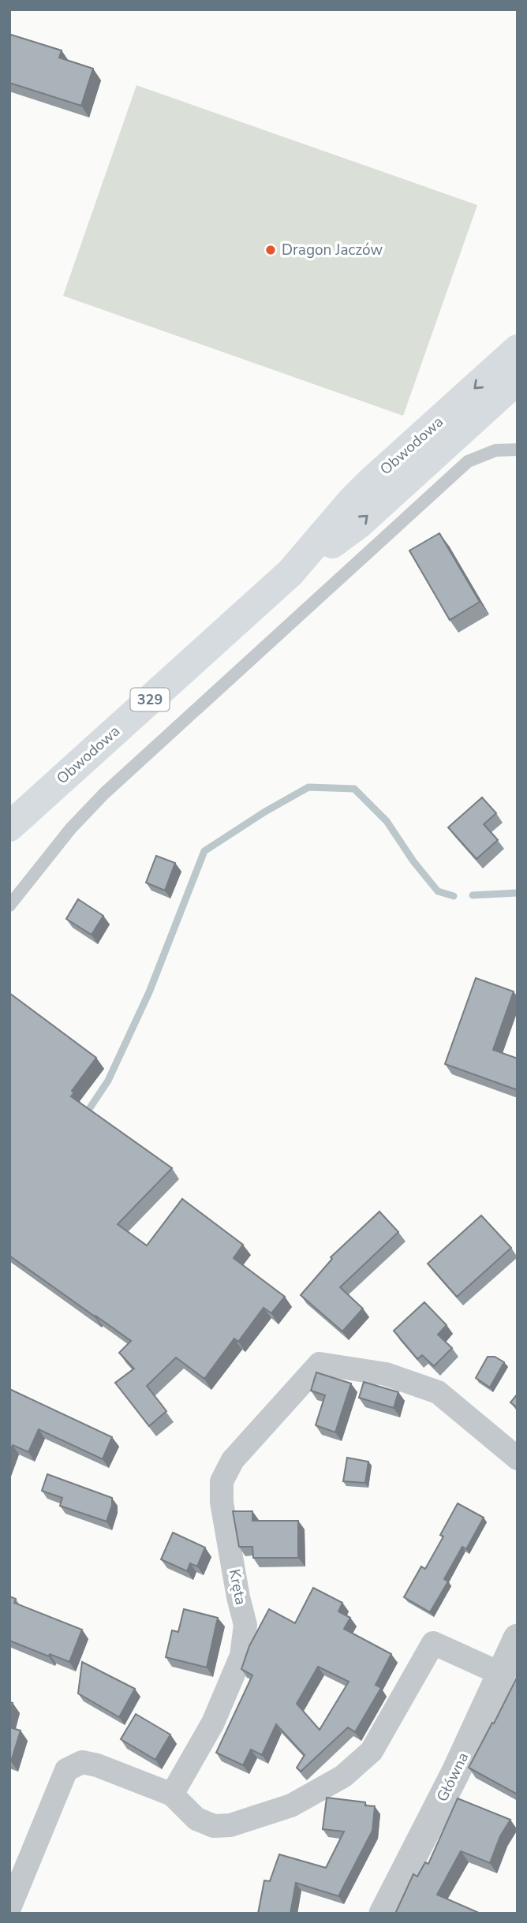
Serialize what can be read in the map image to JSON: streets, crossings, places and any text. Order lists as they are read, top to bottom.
{
  "streets": {
    "main road": ["Obwodowa", "329"],
    "street": ["Kręta", "Główna"]
  },
  "places": ["Dragon Jaczów"]
}
